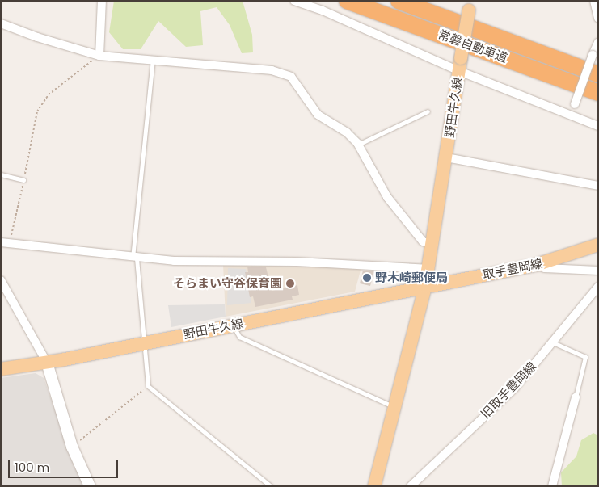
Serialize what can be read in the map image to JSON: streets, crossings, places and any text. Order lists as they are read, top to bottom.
{
  "streets": {
    "highway": ["常磐自動車道"],
    "main road": ["野田牛久線", "取手豊岡線"],
    "street": ["旧取手豊岡線"]
  },
  "crossings": [
    ["野田牛久線", "取手豊岡線"]
  ],
  "places": ["野木崎郵便局", "そらまい守谷保育園"],
  "scale_bar": "100 m"
}
